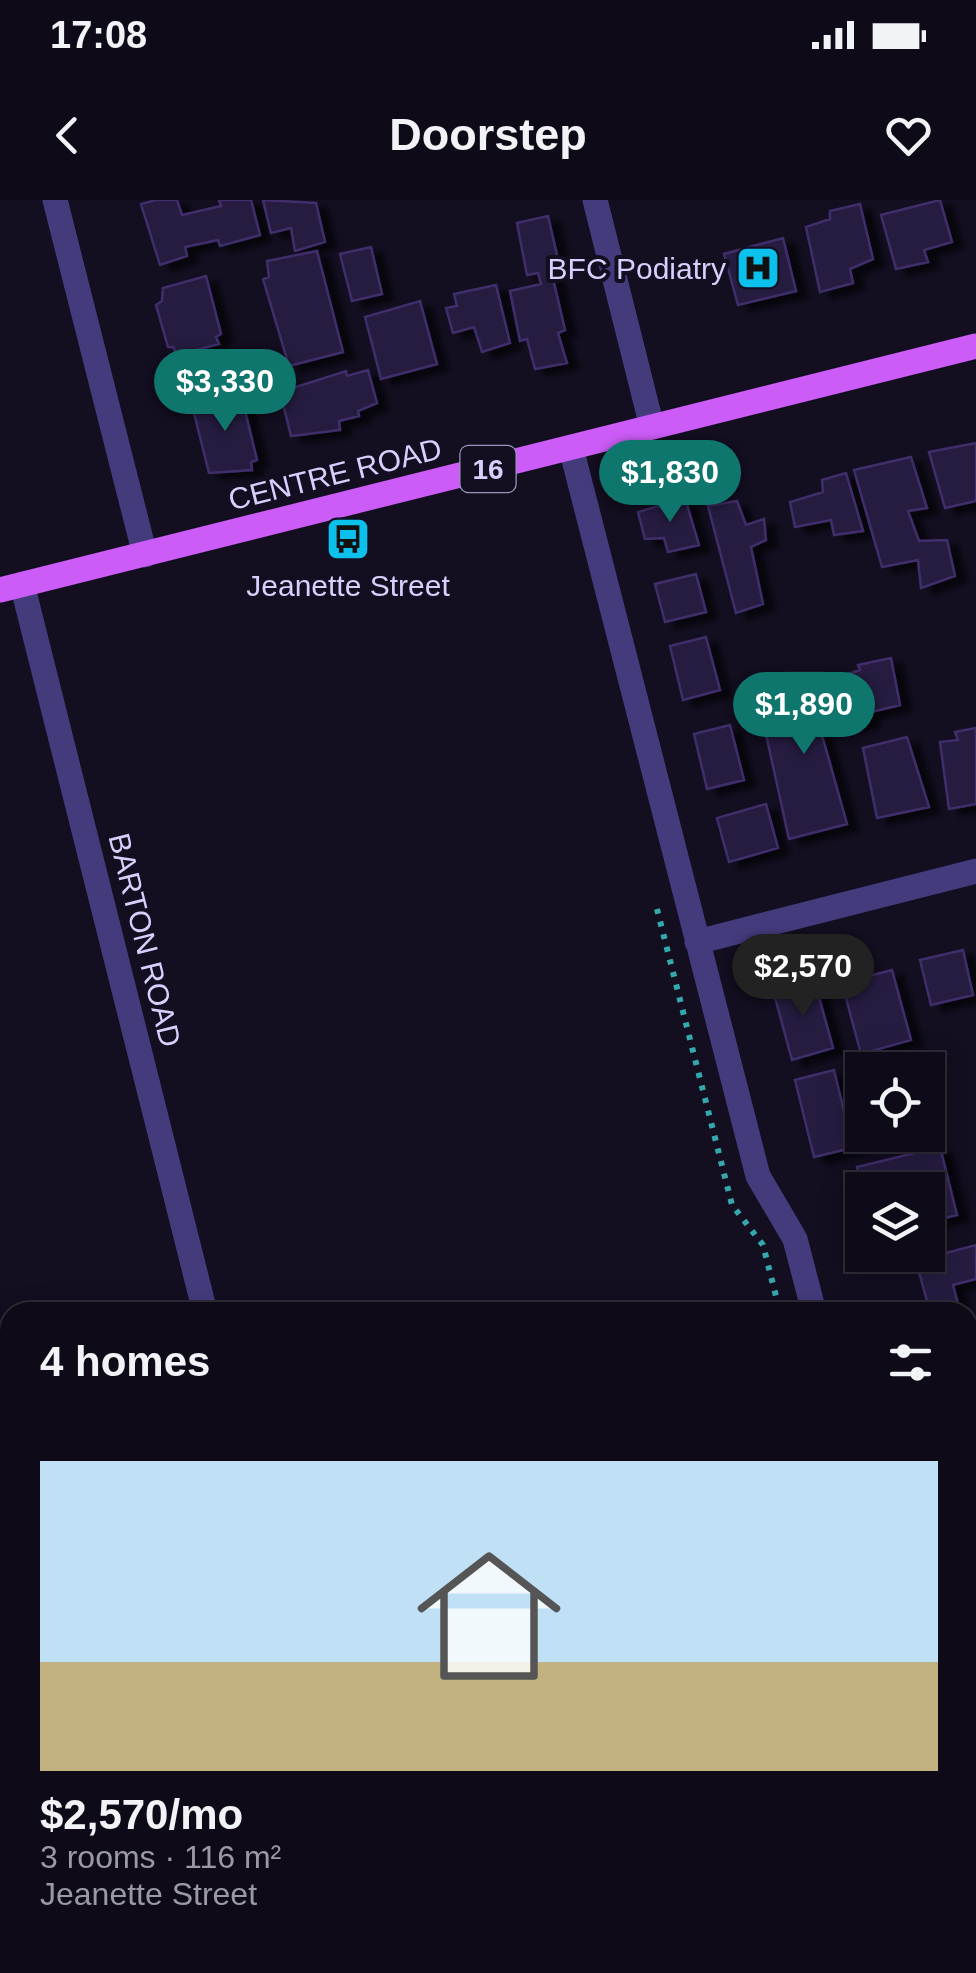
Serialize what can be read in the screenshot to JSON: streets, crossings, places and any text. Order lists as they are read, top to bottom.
{
  "streets": {
    "main road": ["16", "CENTRE ROAD"],
    "street": ["BARTON ROAD"]
  },
  "crossings": [
    ["CENTRE ROAD", "BARTON ROAD"]
  ],
  "places": {
    "hospital": ["BFC Podiatry"],
    "bus stop": ["Jeanette Street"]
  },
  "page": {
    "status": "17:08",
    "header": "Doorstep",
    "price": [
      "$3,330",
      "$1,830",
      "$1,890",
      "$2,570"
    ],
    "heading": "4 homes",
    "list": [
      {
        "name": "$2,570/mo",
        "note": "3 rooms · 116 m² · Jeanette Street"
      }
    ]
  }
}
